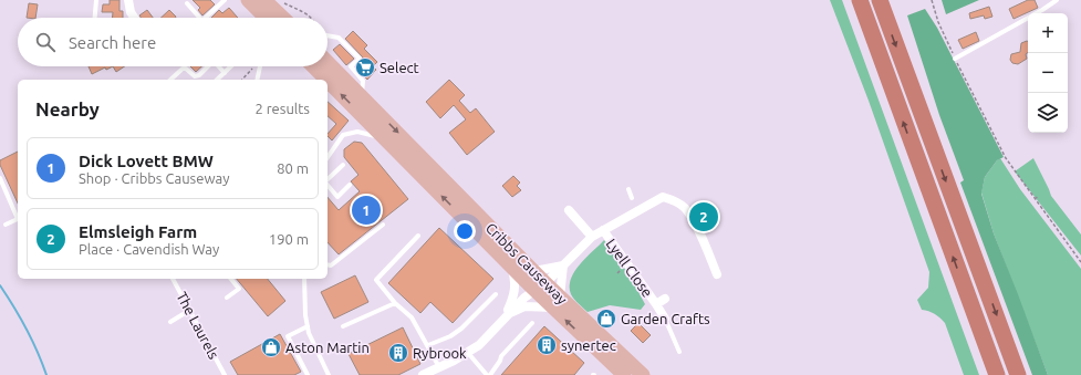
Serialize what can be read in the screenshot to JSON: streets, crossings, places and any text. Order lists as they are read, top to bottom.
{
  "streets": {
    "main road": ["Cribbs Causeway"],
    "street": ["Lyell Close"],
    "lane": ["The Laurels"]
  },
  "places": {
    "supermarket": ["Select"],
    "shop": ["Garden Crafts", "Aston Martin"],
    "building": ["synertec", "Rybrook"]
  },
  "page": {
    "map_buttons": ["+", "−"],
    "search": "Search here",
    "heading": ["Nearby", "2 results"],
    "list": [
      {
        "mark": "1",
        "name": "Dick Lovett BMW",
        "note": "Shop · Cribbs Causeway",
        "value": "80 m"
      },
      {
        "mark": "2",
        "name": "Elmsleigh Farm",
        "note": "Place · Cavendish Way",
        "value": "190 m"
      }
    ],
    "pins": ["1", "2"]
  }
}
